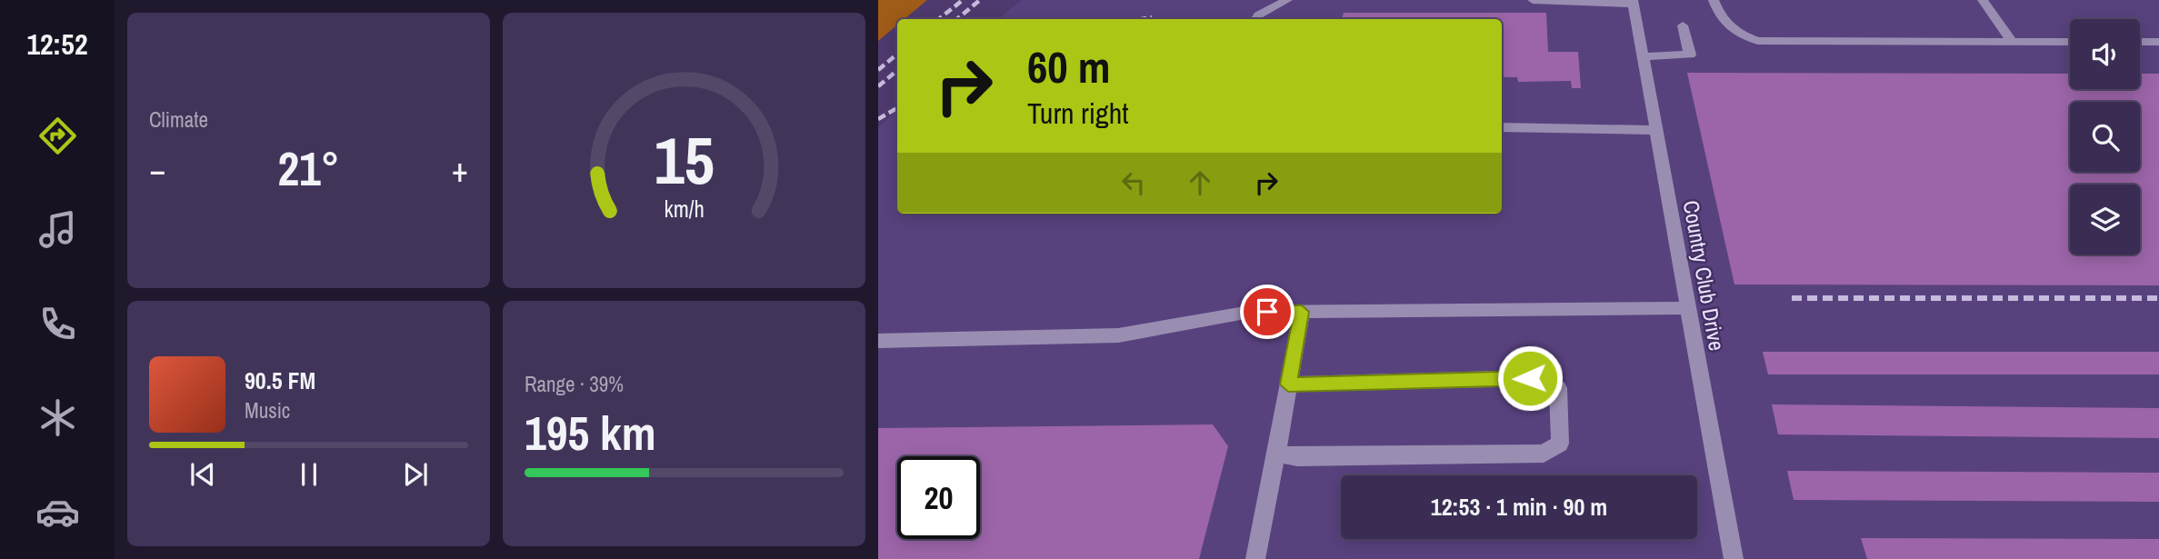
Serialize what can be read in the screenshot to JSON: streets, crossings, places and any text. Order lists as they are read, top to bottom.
{
  "streets": {
    "street": ["Country Club Drive"]
  },
  "page": {
    "tabs": "12:52",
    "tile": [
      "Climate",
      ["Range · 39%", "195 km"]
    ],
    "turn": ["60 m", "Turn right"],
    "heat": ["−", "21°", "+"],
    "song": ["90.5 FM", "Music"],
    "limit": "20",
    "trip": "12:53 · 1 min · 90 m",
    "gauge": ["15", "km/h"]
  }
}
